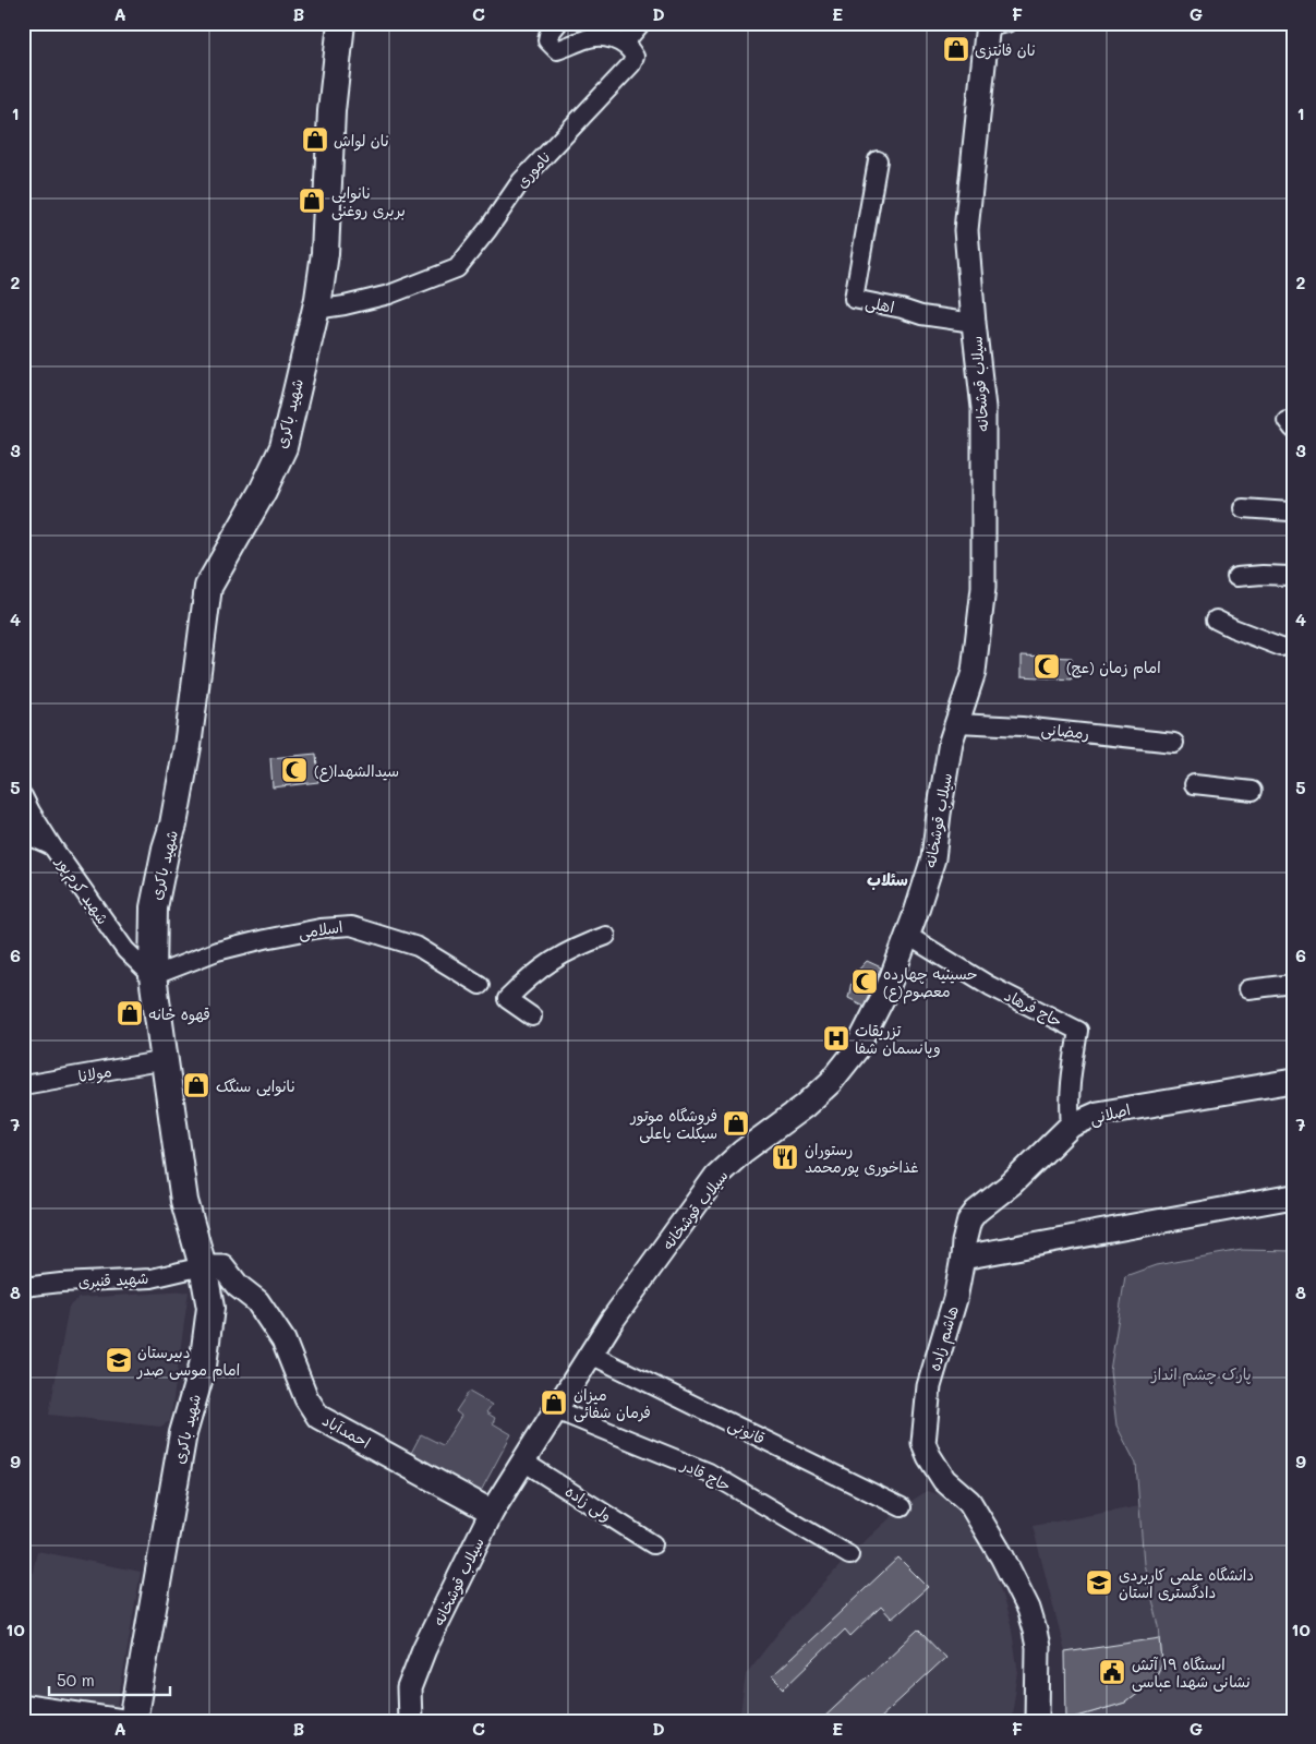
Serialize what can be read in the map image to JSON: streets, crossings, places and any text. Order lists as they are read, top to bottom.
{
  "streets": {
    "main road": ["شهید باکری"],
    "street": [
      "ناموری",
      "اهلی",
      "سیلاب قوشخانه",
      "رمضانی",
      "شهید کرم‌پور",
      "اسلامی",
      "حاج فرهاد",
      "مولانا",
      "اصلانی",
      "شهید قنبری",
      "هاشم زاده",
      "احمدآباد",
      "قانونی",
      "حاج قادر",
      "ولی زاده"
    ]
  },
  "crossings": [
    ["ناموری", "شهید باکری"],
    ["اهلی", "سیلاب قوشخانه"],
    ["سیلاب قوشخانه", "رمضانی"],
    ["سیلاب قوشخانه", "حاج فرهاد"],
    ["سیلاب قوشخانه", "احمدآباد"],
    ["سیلاب قوشخانه", "قانونی"],
    ["سیلاب قوشخانه", "حاج قادر"],
    ["سیلاب قوشخانه", "ولی زاده"],
    ["شهید باکری", "شهید کرم‌پور"],
    ["شهید باکری", "اسلامی"],
    ["شهید باکری", "مولانا"],
    ["شهید باکری", "شهید قنبری"],
    ["شهید باکری", "احمدآباد"],
    ["شهید کرم‌پور", "اسلامی"],
    ["حاج فرهاد", "اصلانی"],
    ["اصلانی", "هاشم زاده"],
    ["شهید قنبری", "احمدآباد"]
  ],
  "districts": ["سئلاب"],
  "parks": ["پارک چشم انداز"],
  "places": {
    "shop": [
      "نان فانتزی",
      "نان لواش",
      "نانوایی بربری روغنی",
      "قهوه خانه",
      "نانوایی سنگک",
      "فروشگاه موتور سیکلت یاعلی",
      "میزان فرمان شفائی"
    ],
    "mosque": ["امام زمان (عج)", "سیدالشهدا(ع)", "حسینیه چهارده معصوم(ع)"],
    "hospital": ["تزریقات وپانسمان شفا"],
    "restaurant": ["رستوران غذاخوری پورمحمد"],
    "school or university": ["دبیرستان امام موسی صدر", "دانشگاه علمی کاربردی دادگستری استان"],
    "public building": ["ایستگاه ۱۹ آتش نشانی شهدا عباسی"]
  },
  "scale_bar": "50 m",
  "grid": {
    "columns": [
      "A",
      "B",
      "C",
      "D",
      "E",
      "F",
      "G"
    ],
    "rows": [
      "1",
      "2",
      "3",
      "4",
      "5",
      "6",
      "7",
      "8",
      "9",
      "10"
    ]
  }
}
